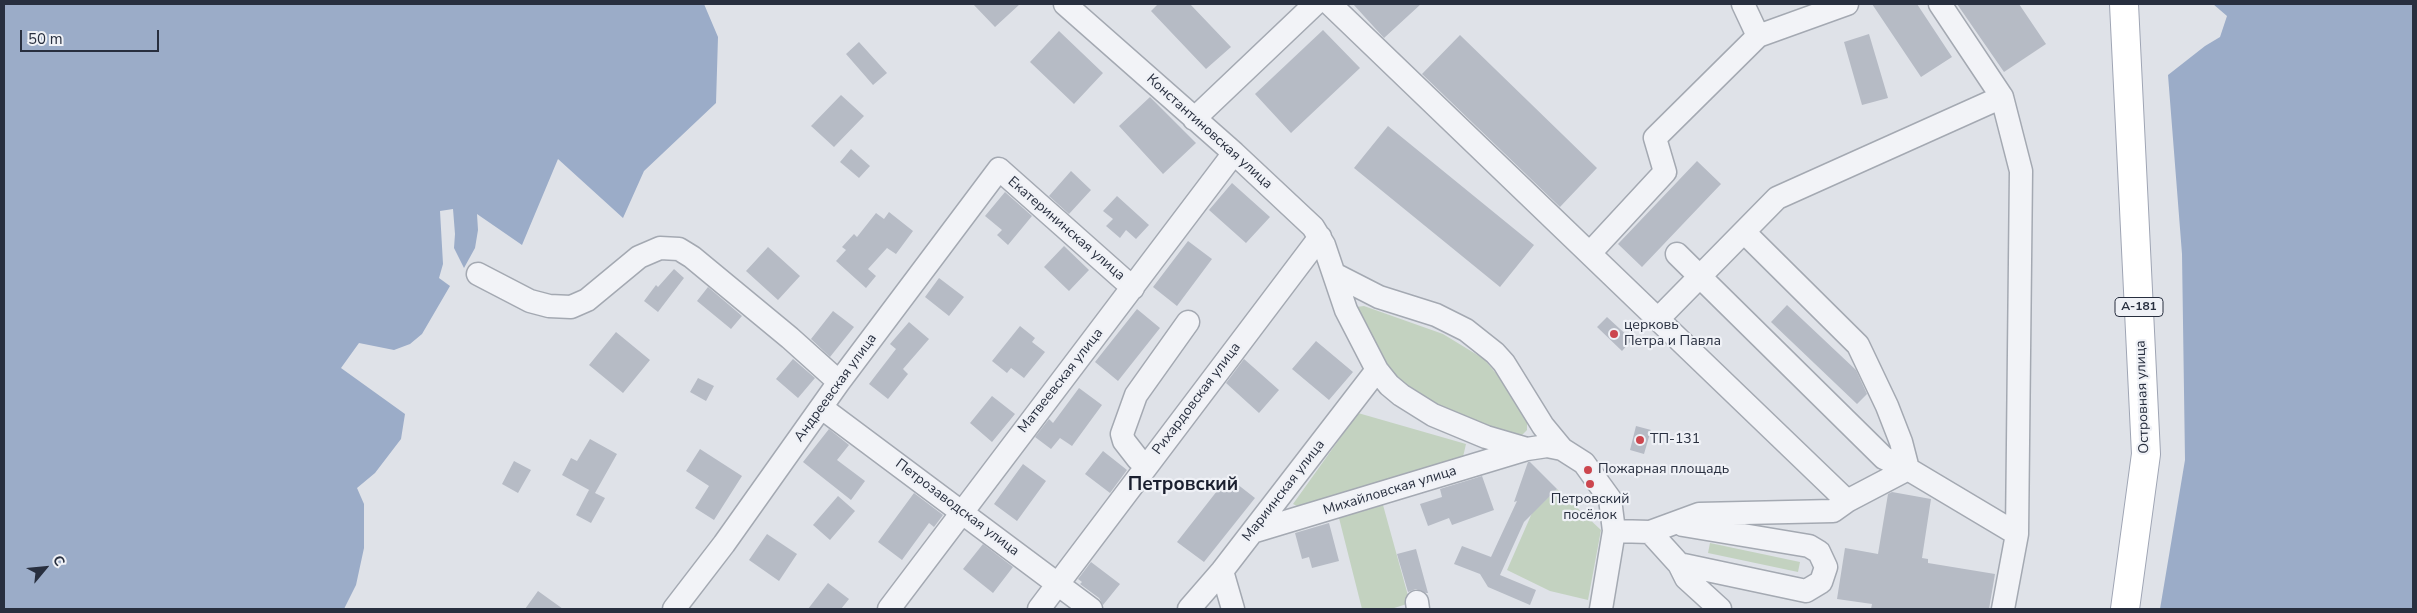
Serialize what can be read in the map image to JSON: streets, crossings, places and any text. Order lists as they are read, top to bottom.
{
  "streets": {
    "main road": ["А-181", "Островная улица"],
    "street": [
      "Константиновская улица",
      "Екатерининская улица",
      "Матвеевская улица",
      "Андреевская улица",
      "Рихардовская улица",
      "Мариинская улица",
      "Михайловская улица",
      "Петрозаводская улица"
    ]
  },
  "crossings": [
    ["Константиновская улица", "Матвеевская улица"],
    ["Константиновская улица", "Рихардовская улица"],
    ["Константиновская улица", "Мариинская улица"],
    ["Константиновская улица", "Михайловская улица"],
    ["Екатерининская улица", "Матвеевская улица"],
    ["Екатерининская улица", "Андреевская улица"],
    ["Матвеевская улица", "Петрозаводская улица"],
    ["Андреевская улица", "Петрозаводская улица"],
    ["Рихардовская улица", "Петрозаводская улица"],
    ["Мариинская улица", "Михайловская улица"]
  ],
  "districts": ["Петровский"],
  "places": [
    "церковь Петра и Павла",
    "ТП-131",
    "Пожарная площадь",
    "Петровский посёлок"
  ],
  "scale_bar": "50 m",
  "north": "top right"
}
